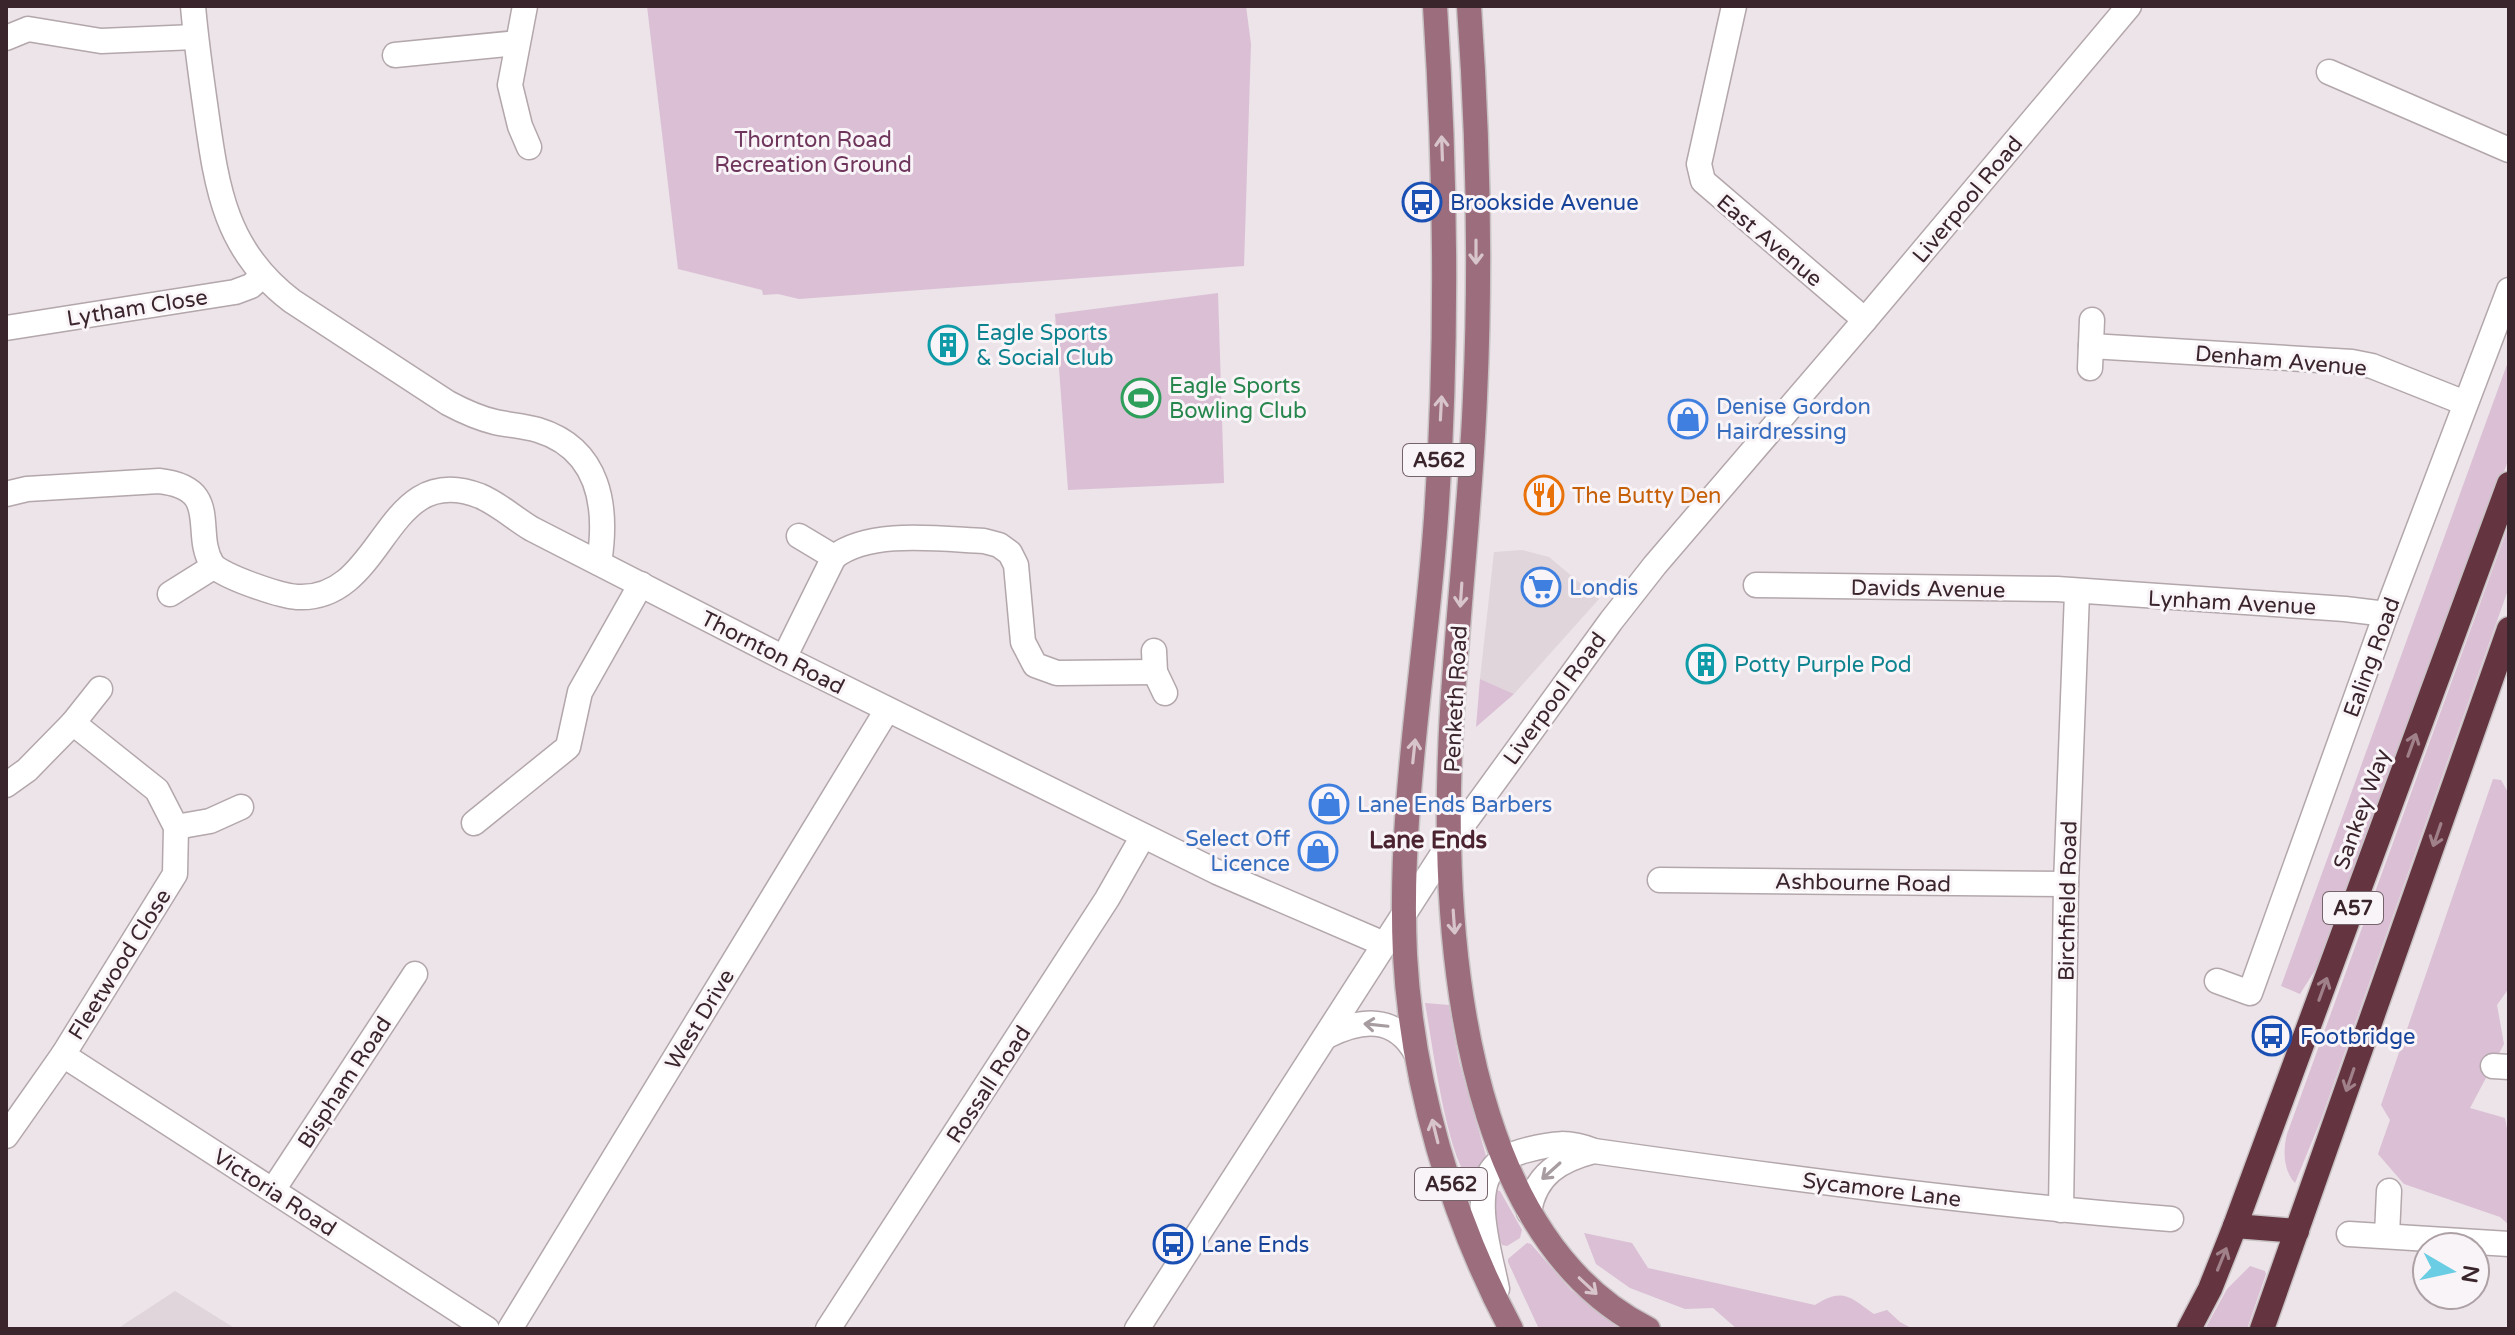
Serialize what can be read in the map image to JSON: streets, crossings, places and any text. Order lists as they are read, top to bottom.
{
  "streets": {
    "highway": ["Sankey Way", "A57"],
    "main road": ["A562", "Penketh Road"],
    "street": [
      "Liverpool Road",
      "East Avenue",
      "Lytham Close",
      "Denham Avenue",
      "Davids Avenue",
      "Lynham Avenue",
      "Thornton Road",
      "Ealing Road",
      "Ashbourne Road",
      "Birchfield Road",
      "Fleetwood Close",
      "West Drive",
      "Bispham Road",
      "Rossall Road",
      "Sycamore Lane",
      "Victoria Road"
    ]
  },
  "crossings": [
    ["Liverpool Road", "East Avenue"],
    ["Liverpool Road", "Thornton Road"],
    ["Liverpool Road", "Penketh Road"],
    ["Denham Avenue", "Ealing Road"],
    ["Davids Avenue", "Lynham Avenue"],
    ["Davids Avenue", "Birchfield Road"],
    ["Lynham Avenue", "Ealing Road"],
    ["Lynham Avenue", "Birchfield Road"],
    ["Thornton Road", "West Drive"],
    ["Thornton Road", "Rossall Road"],
    ["Penketh Road", "Sycamore Lane"],
    ["Ashbourne Road", "Birchfield Road"],
    ["Birchfield Road", "Sycamore Lane"],
    ["Fleetwood Close", "Victoria Road"],
    ["Bispham Road", "Victoria Road"]
  ],
  "districts": ["Lane Ends"],
  "parks": ["Thornton Road Recreation Ground"],
  "places": {
    "bus stop": ["Brookside Avenue", "Footbridge", "Lane Ends"],
    "building": ["Eagle Sports & Social Club", "Potty Purple Pod"],
    "sports": ["Eagle Sports Bowling Club"],
    "shop": ["Denise Gordon Hairdressing", "Lane Ends Barbers", "Select Off Licence"],
    "restaurant": ["The Butty Den"],
    "supermarket": ["Londis"]
  },
  "north": "right"
}
